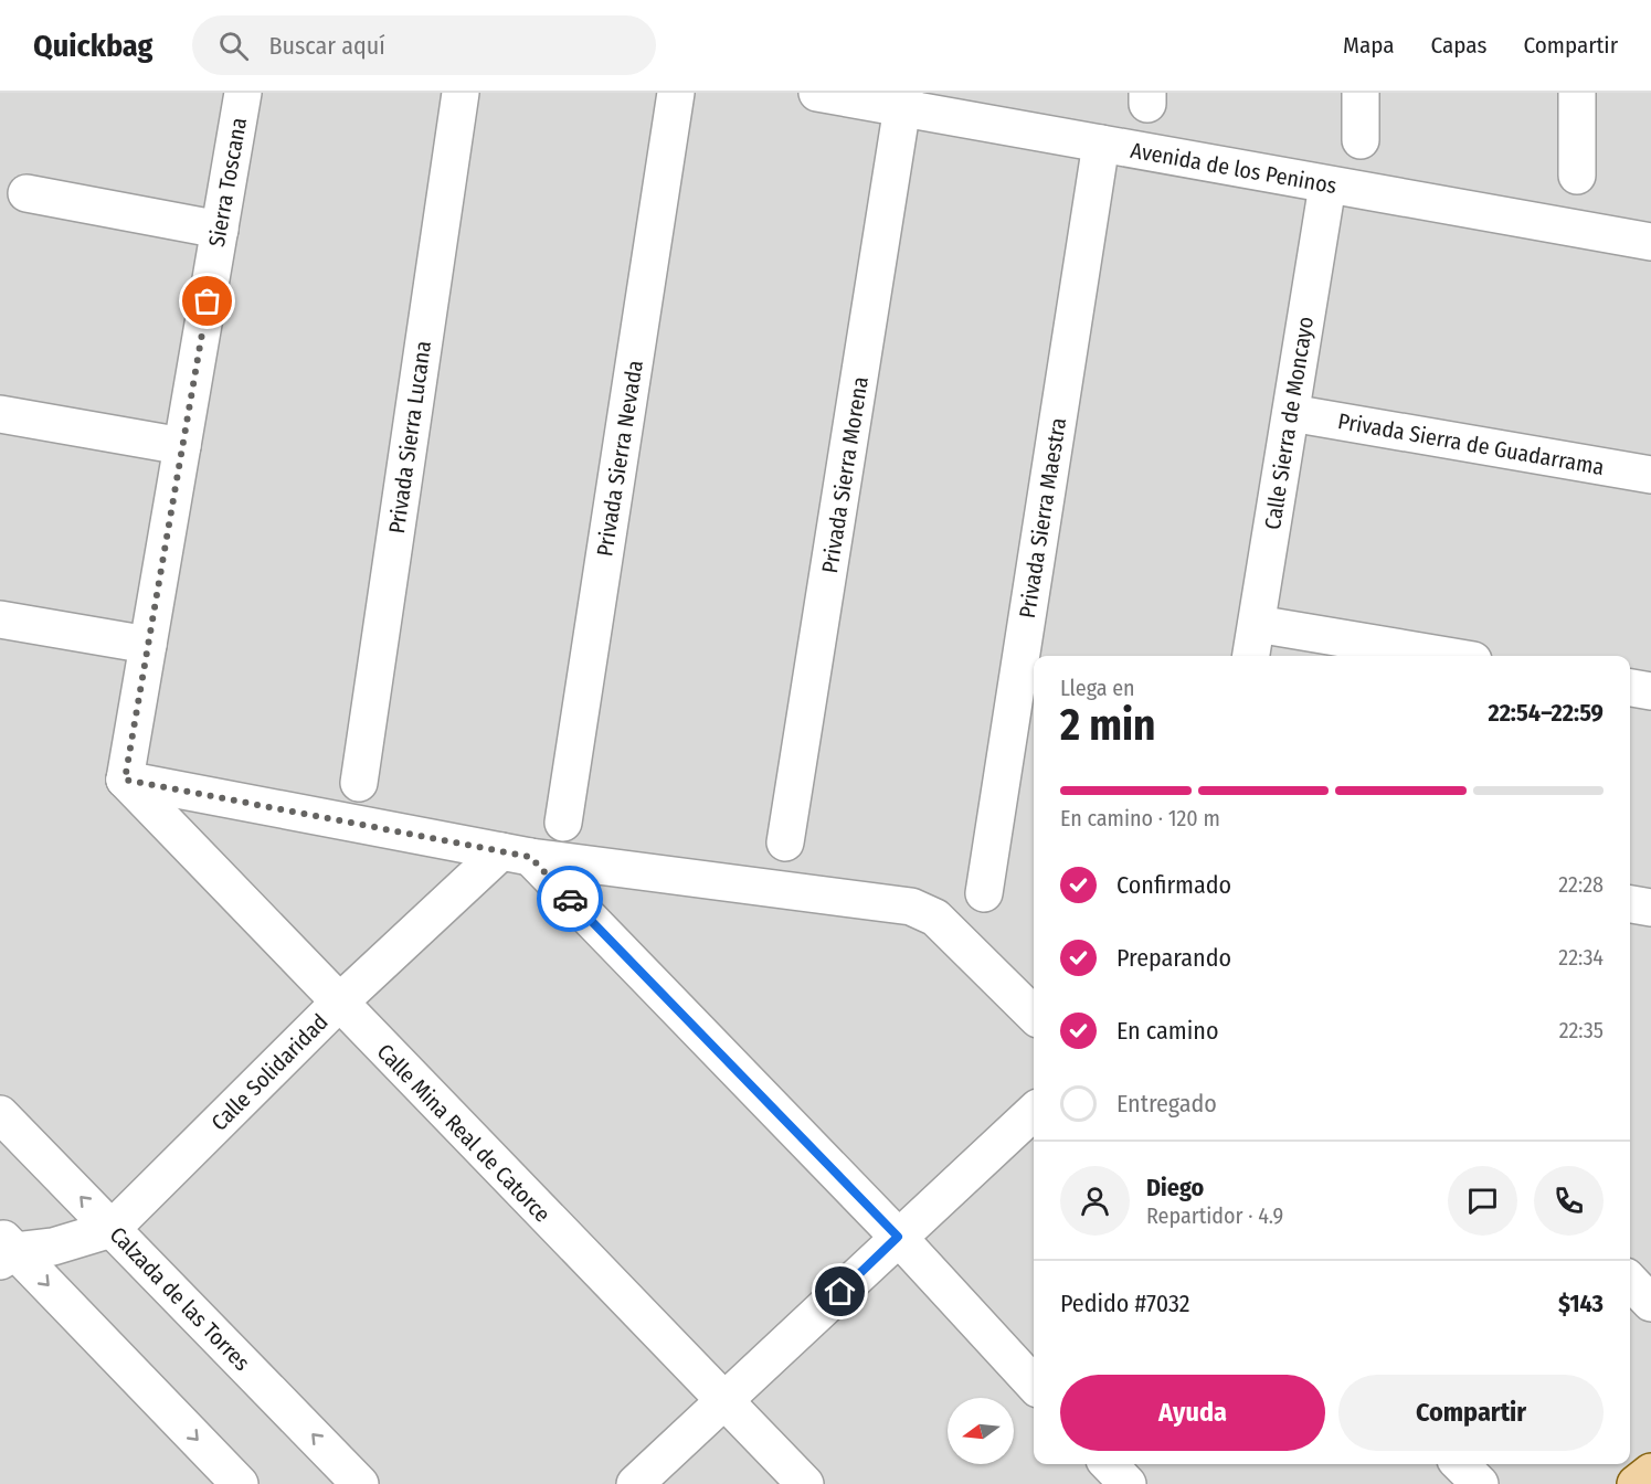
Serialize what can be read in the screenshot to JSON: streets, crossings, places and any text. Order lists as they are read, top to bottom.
{
  "streets": {
    "street": [
      "Avenida de los Peninos",
      "Sierra Toscana",
      "Calle Sierra de Moncayo",
      "Privada Sierra Lucana",
      "Privada Sierra de Guadarrama",
      "Privada Sierra Nevada",
      "Privada Sierra Morena",
      "Privada Sierra Maestra",
      "Calle Solidaridad",
      "Calle Mina Real de Catorce",
      "Calzada de las Torres"
    ]
  },
  "crossings": [
    ["Avenida de los Peninos", "Calle Sierra de Moncayo"],
    ["Avenida de los Peninos", "Privada Sierra Morena"],
    ["Avenida de los Peninos", "Privada Sierra Maestra"],
    ["Sierra Toscana", "Calle Mina Real de Catorce"],
    ["Calle Sierra de Moncayo", "Privada Sierra de Guadarrama"],
    ["Calle Solidaridad", "Calle Mina Real de Catorce"],
    ["Calle Solidaridad", "Calzada de las Torres"]
  ],
  "north": "left",
  "page": {
    "header": "Quickbag",
    "search": "Buscar aquí",
    "nav": ["Mapa", "Capas", "Compartir"],
    "heading": ["2 min", "Llega en", "22:54–22:59"],
    "panel": [
      "Diego",
      "Repartidor · 4.9",
      "Pedido #7032",
      "$143"
    ],
    "bar": "En camino · 120 m",
    "list": [
      ["Confirmado", "22:28"],
      ["Preparando", "22:34"],
      ["En camino", "22:35"],
      "Entregado"
    ],
    "buttons": ["Ayuda", "Compartir"]
  }
}
